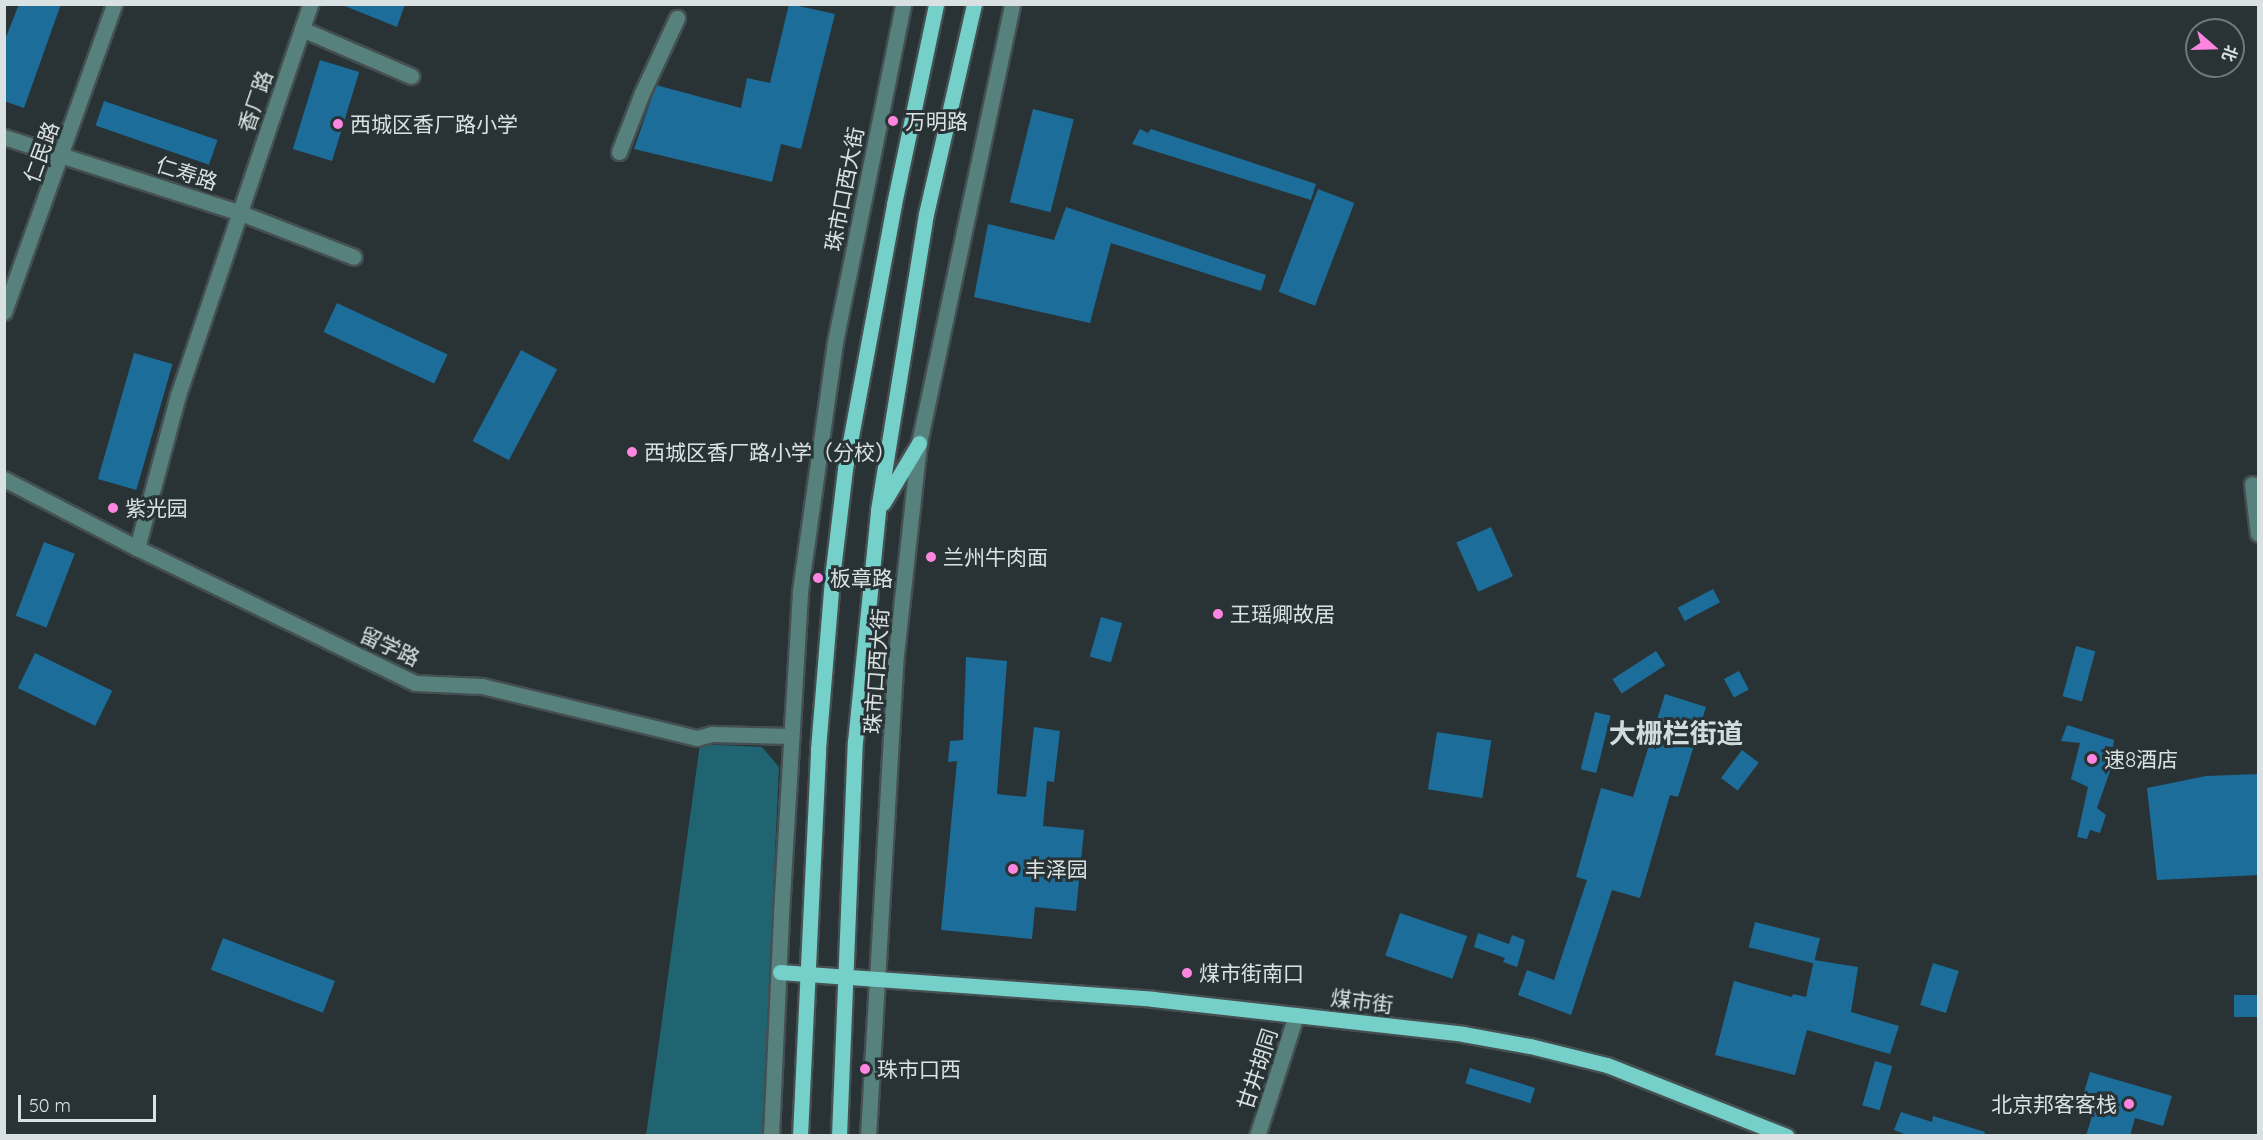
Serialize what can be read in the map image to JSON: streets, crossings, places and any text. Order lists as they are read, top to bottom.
{
  "streets": {
    "main road": ["珠市口西大街", "煤市街"],
    "street": [
      "香厂路",
      "仁民路",
      "仁寿路",
      "留学路",
      "甘井胡同"
    ]
  },
  "crossings": [
    ["香厂路", "仁寿路"],
    ["香厂路", "留学路"],
    ["仁民路", "仁寿路"],
    ["珠市口西大街", "留学路"],
    ["珠市口西大街", "煤市街"],
    ["煤市街", "甘井胡同"]
  ],
  "districts": ["大栅栏街道"],
  "places": [
    "万明路",
    "西城区香厂路小学",
    "西城区香厂路小学（分校）",
    "紫光园",
    "兰州牛肉面",
    "板章路",
    "王瑶卿故居",
    "速8酒店",
    "丰泽园",
    "煤市街南口",
    "珠市口西",
    "北京邦客客栈"
  ],
  "scale_bar": "50 m",
  "north": "right"
}
